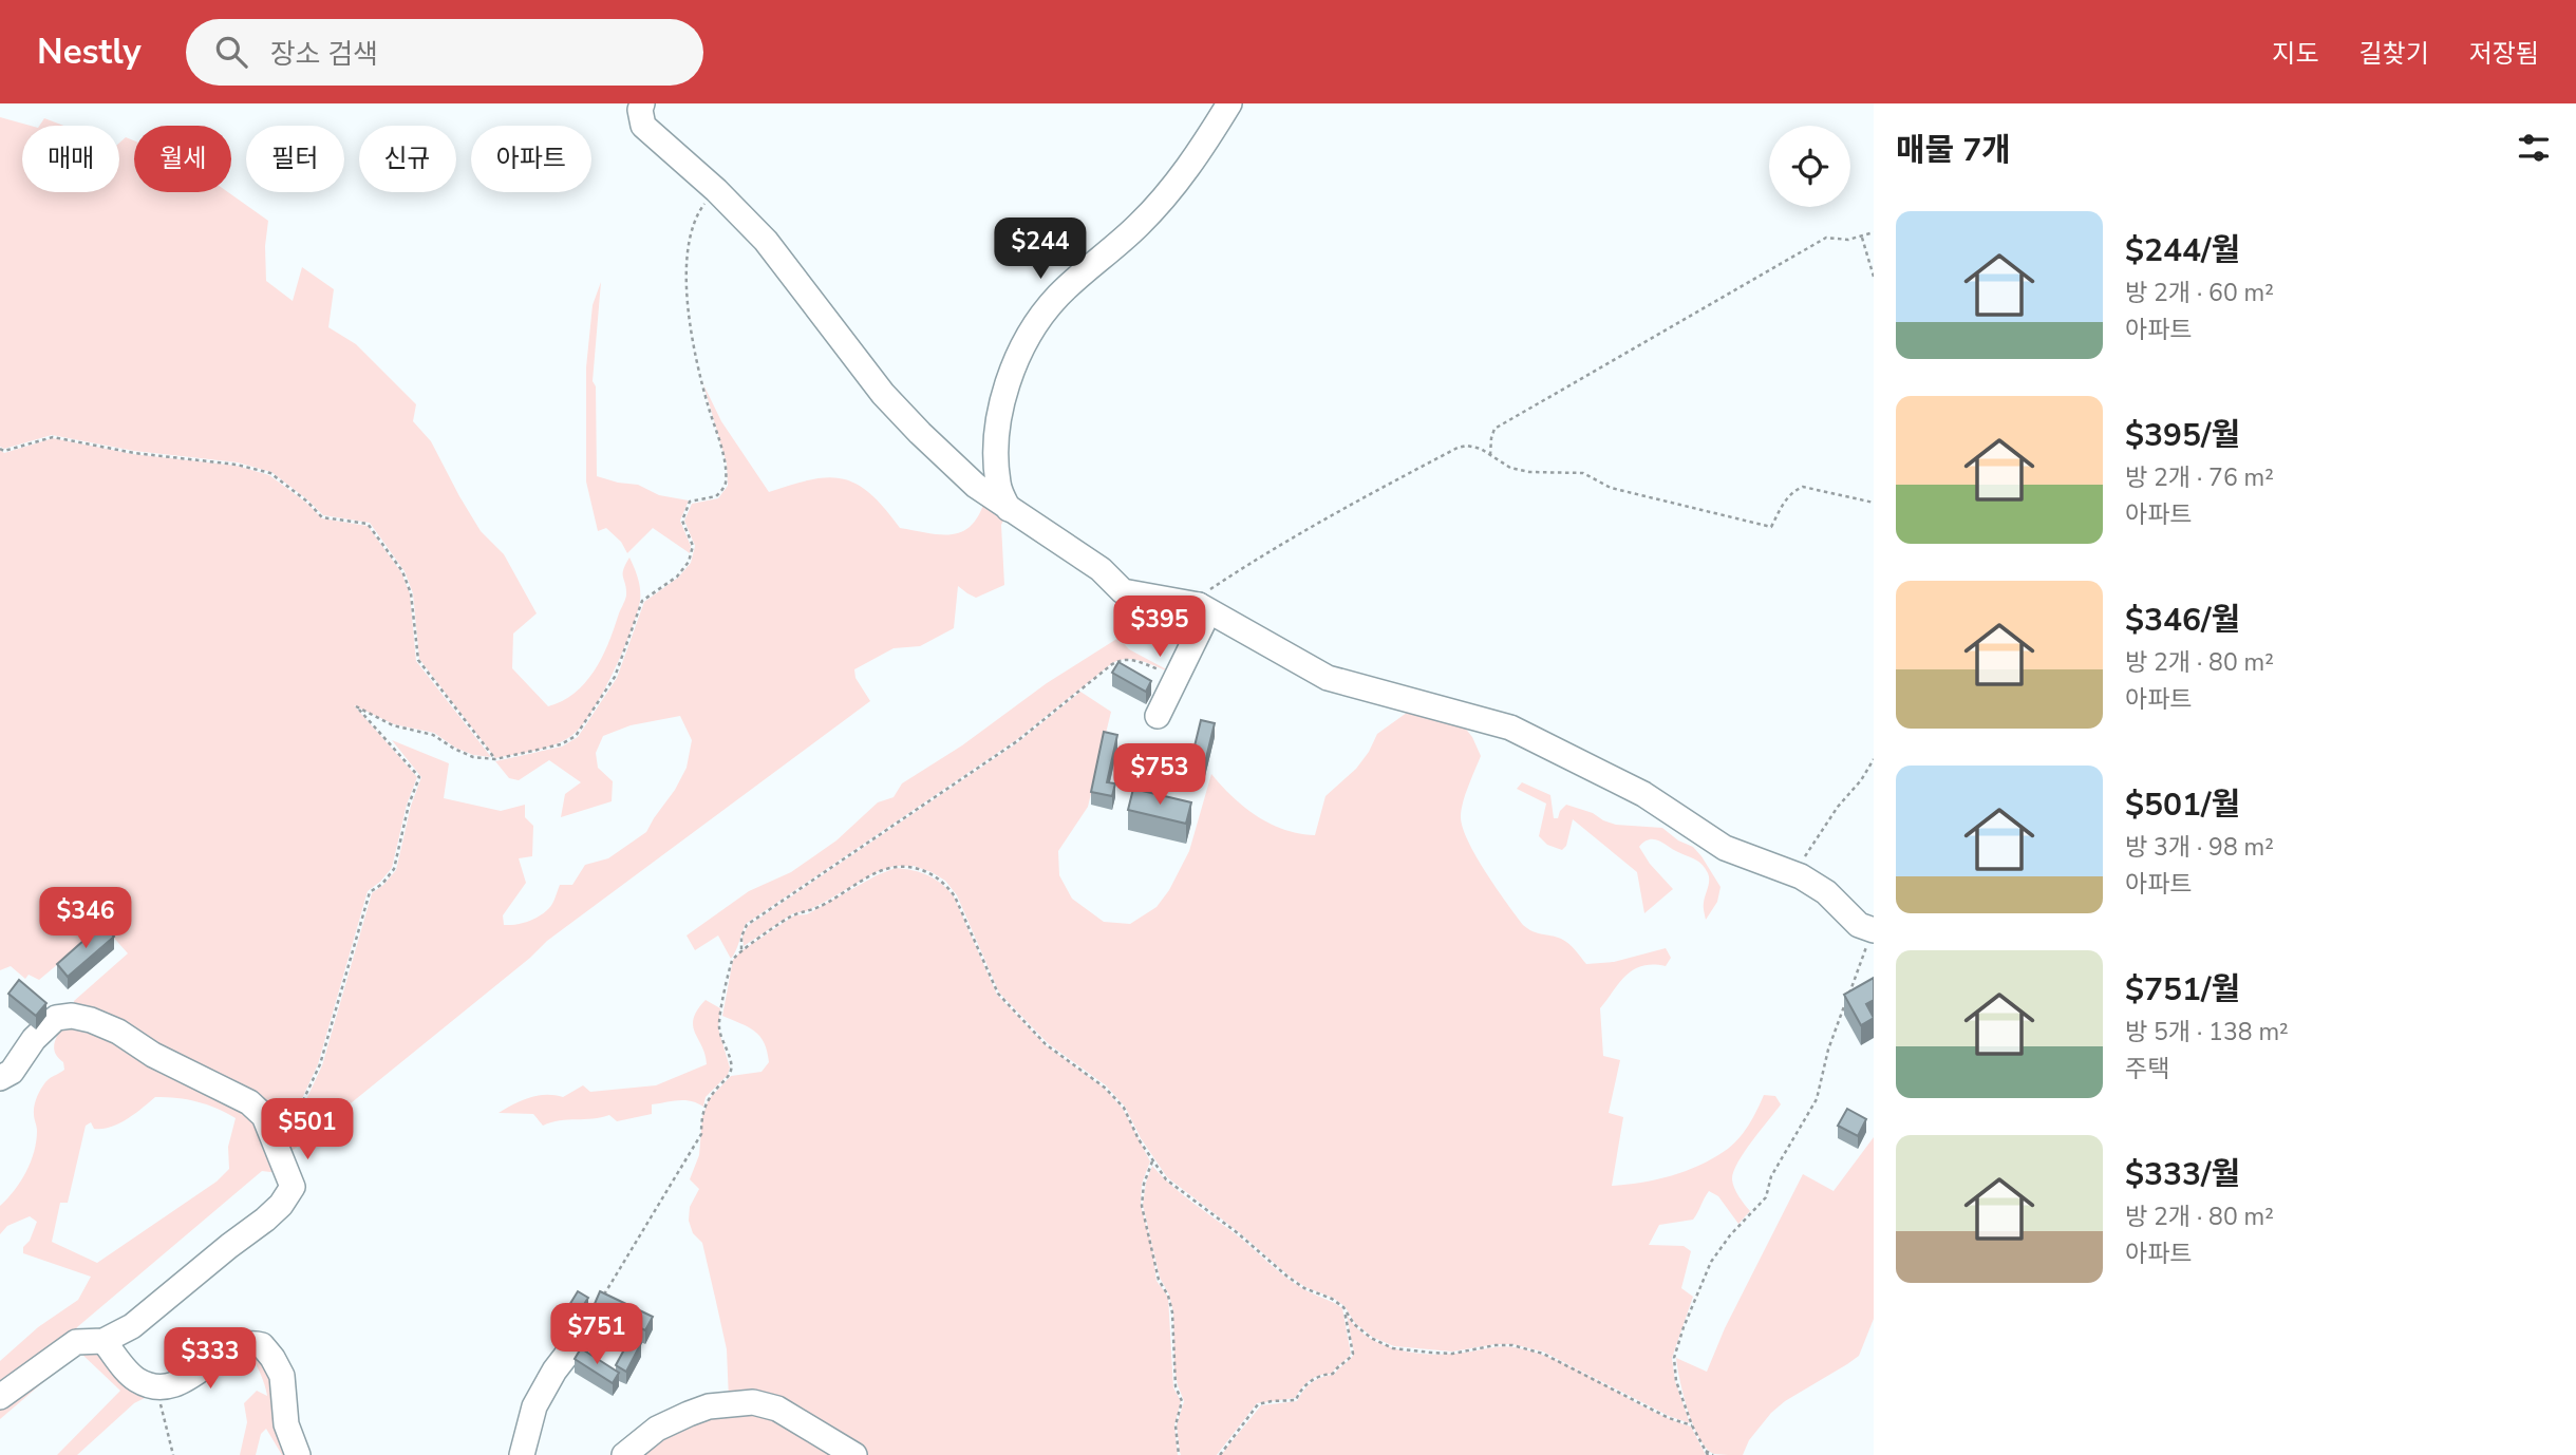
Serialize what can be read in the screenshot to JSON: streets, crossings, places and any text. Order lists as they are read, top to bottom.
{
  "page": {
    "header": "Nestly",
    "search": "장소 검색",
    "nav": ["지도", "길찾기", "저장됨"],
    "heading": "매물 7개",
    "chip": [
      "매매",
      "월세",
      "필터",
      "신규",
      "아파트"
    ],
    "list": [
      {
        "name": "$244/월",
        "note": "방 2개 · 60 m² · 아파트"
      },
      {
        "name": "$395/월",
        "note": "방 2개 · 76 m² · 아파트"
      },
      {
        "name": "$346/월",
        "note": "방 2개 · 80 m² · 아파트"
      },
      {
        "name": "$501/월",
        "note": "방 3개 · 98 m² · 아파트"
      },
      {
        "name": "$751/월",
        "note": "방 5개 · 138 m² · 주택"
      },
      {
        "name": "$333/월",
        "note": "방 2개 · 80 m² · 아파트"
      }
    ],
    "price": [
      "$244",
      "$395",
      "$753",
      "$346",
      "$501",
      "$751",
      "$333"
    ]
  }
}
